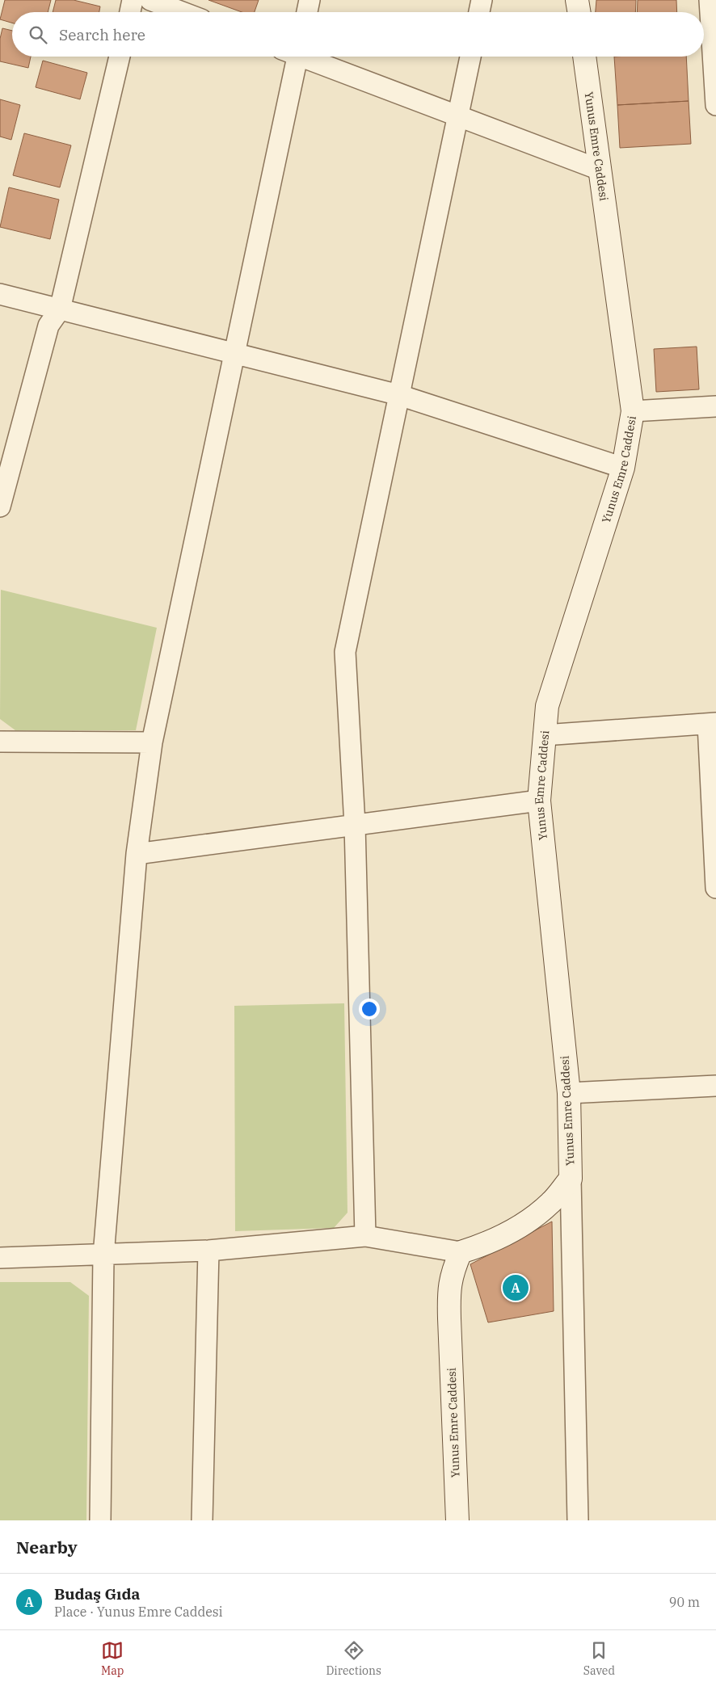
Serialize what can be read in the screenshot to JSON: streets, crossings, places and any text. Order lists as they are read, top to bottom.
{
  "streets": {
    "street": ["Yunus Emre Caddesi"]
  },
  "page": {
    "search": "Search here",
    "pins": "A",
    "heading": "Nearby",
    "list": [
      {
        "mark": "A",
        "name": "Budaş Gıda",
        "note": "Place · Yunus Emre Caddesi",
        "value": "90 m"
      }
    ],
    "nav": ["Map", "Directions", "Saved"]
  }
}
